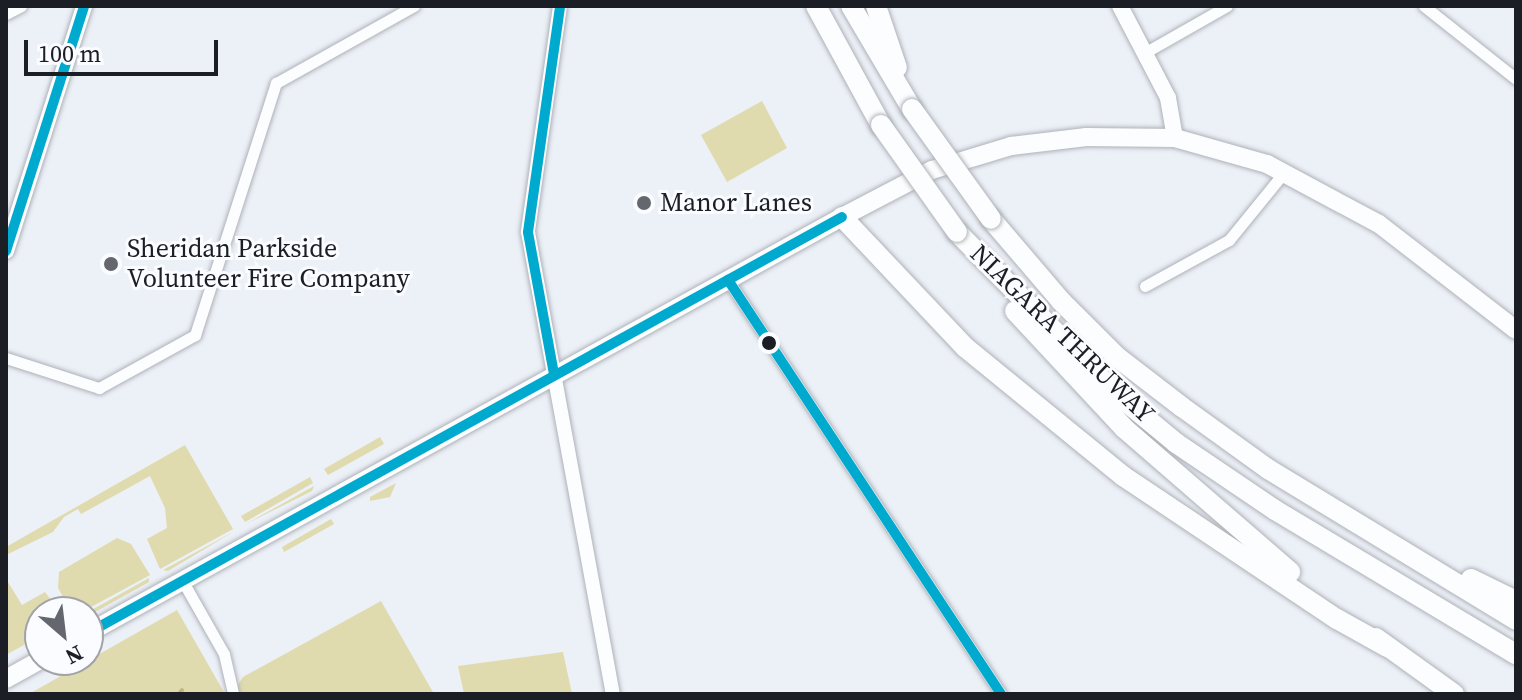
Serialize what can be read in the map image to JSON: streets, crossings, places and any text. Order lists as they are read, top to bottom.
{
  "streets": {
    "highway": ["NIAGARA THRUWAY"]
  },
  "places": ["Manor Lanes", "Sheridan Parkside Volunteer Fire Company"],
  "scale_bar": "100 m",
  "north": "bottom right"
}
